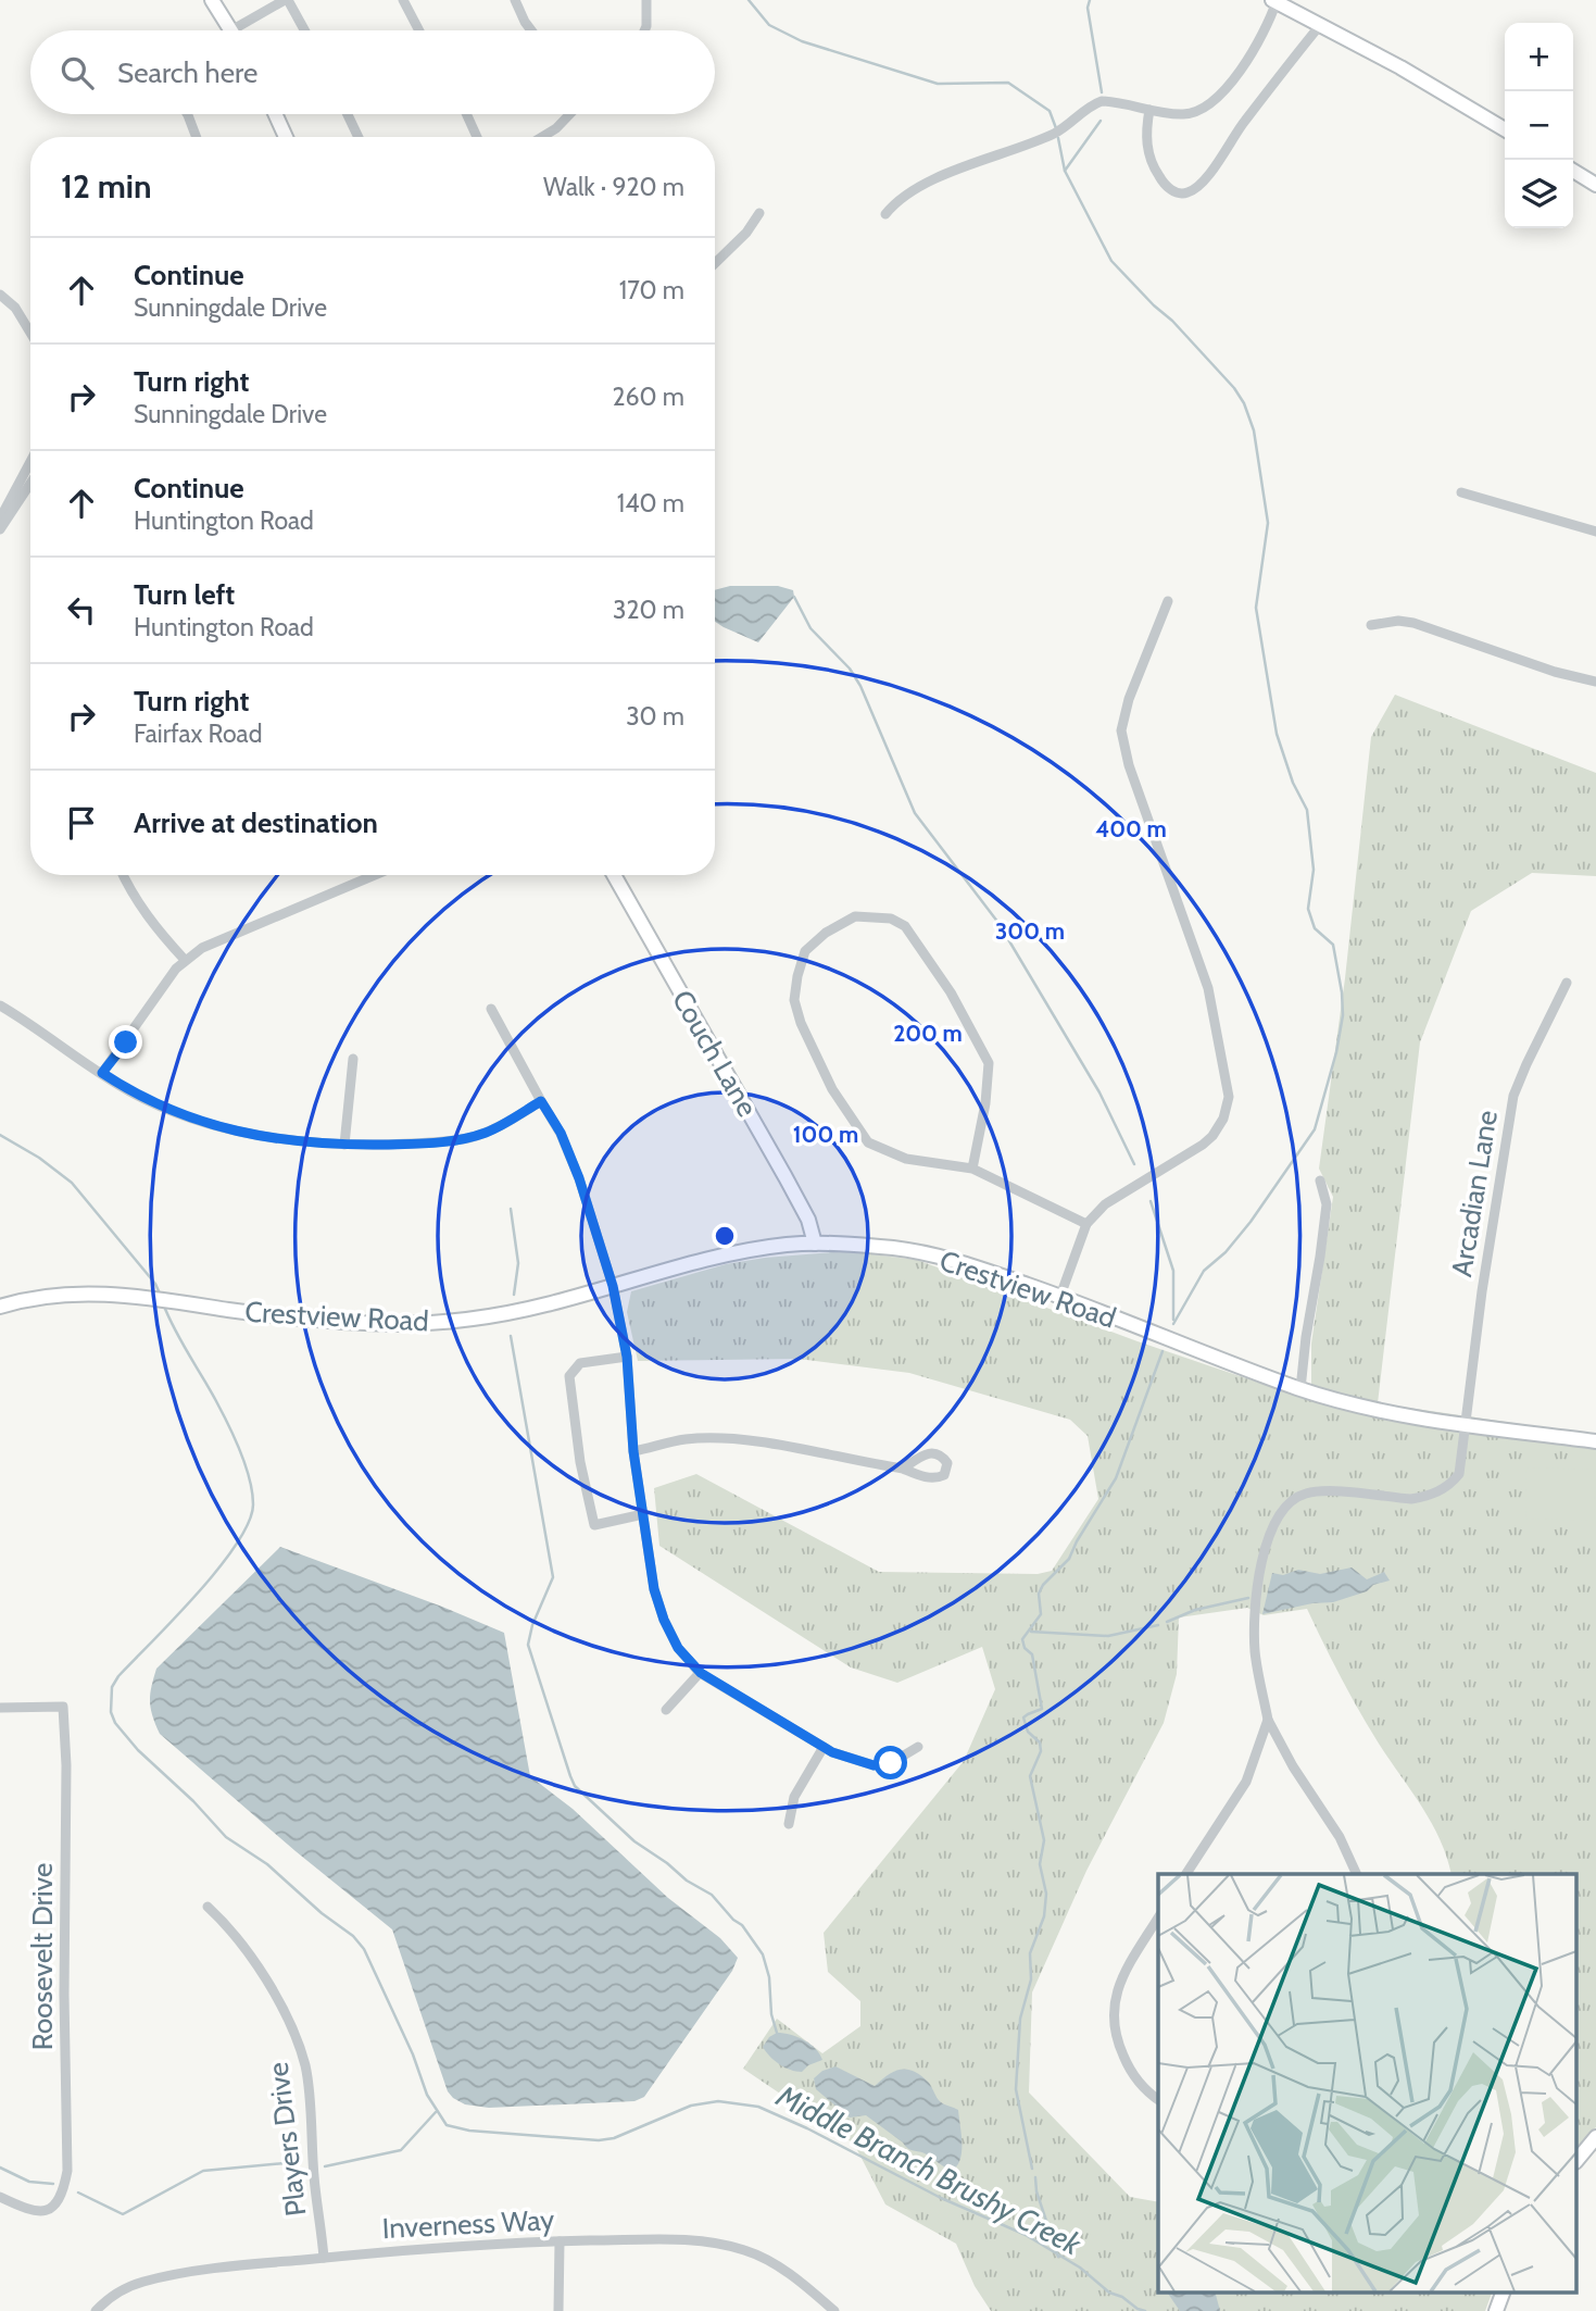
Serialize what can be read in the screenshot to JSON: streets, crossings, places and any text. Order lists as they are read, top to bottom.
{
  "streets": {
    "street": [
      "Couch Lane",
      "Arcadian Lane",
      "Crestview Road",
      "Roosevelt Drive",
      "Players Drive",
      "Inverness Way"
    ]
  },
  "crossings": [
    ["Couch Lane", "Crestview Road"],
    ["Arcadian Lane", "Crestview Road"],
    ["Players Drive", "Inverness Way"]
  ],
  "water": ["Middle Branch Brushy Creek"],
  "page": {
    "map_buttons": ["+", "−"],
    "search": "Search here",
    "heading": ["12 min", "Walk · 920 m"],
    "list": [
      ["Continue", "Sunningdale Drive", "170 m"],
      ["Turn right", "Sunningdale Drive", "260 m"],
      ["Continue", "Huntington Road", "140 m"],
      ["Turn left", "Huntington Road", "320 m"],
      ["Turn right", "Fairfax Road", "30 m"],
      "Arrive at destination"
    ]
  },
  "rings": [
    "400 m",
    "300 m",
    "200 m",
    "100 m"
  ]
}
